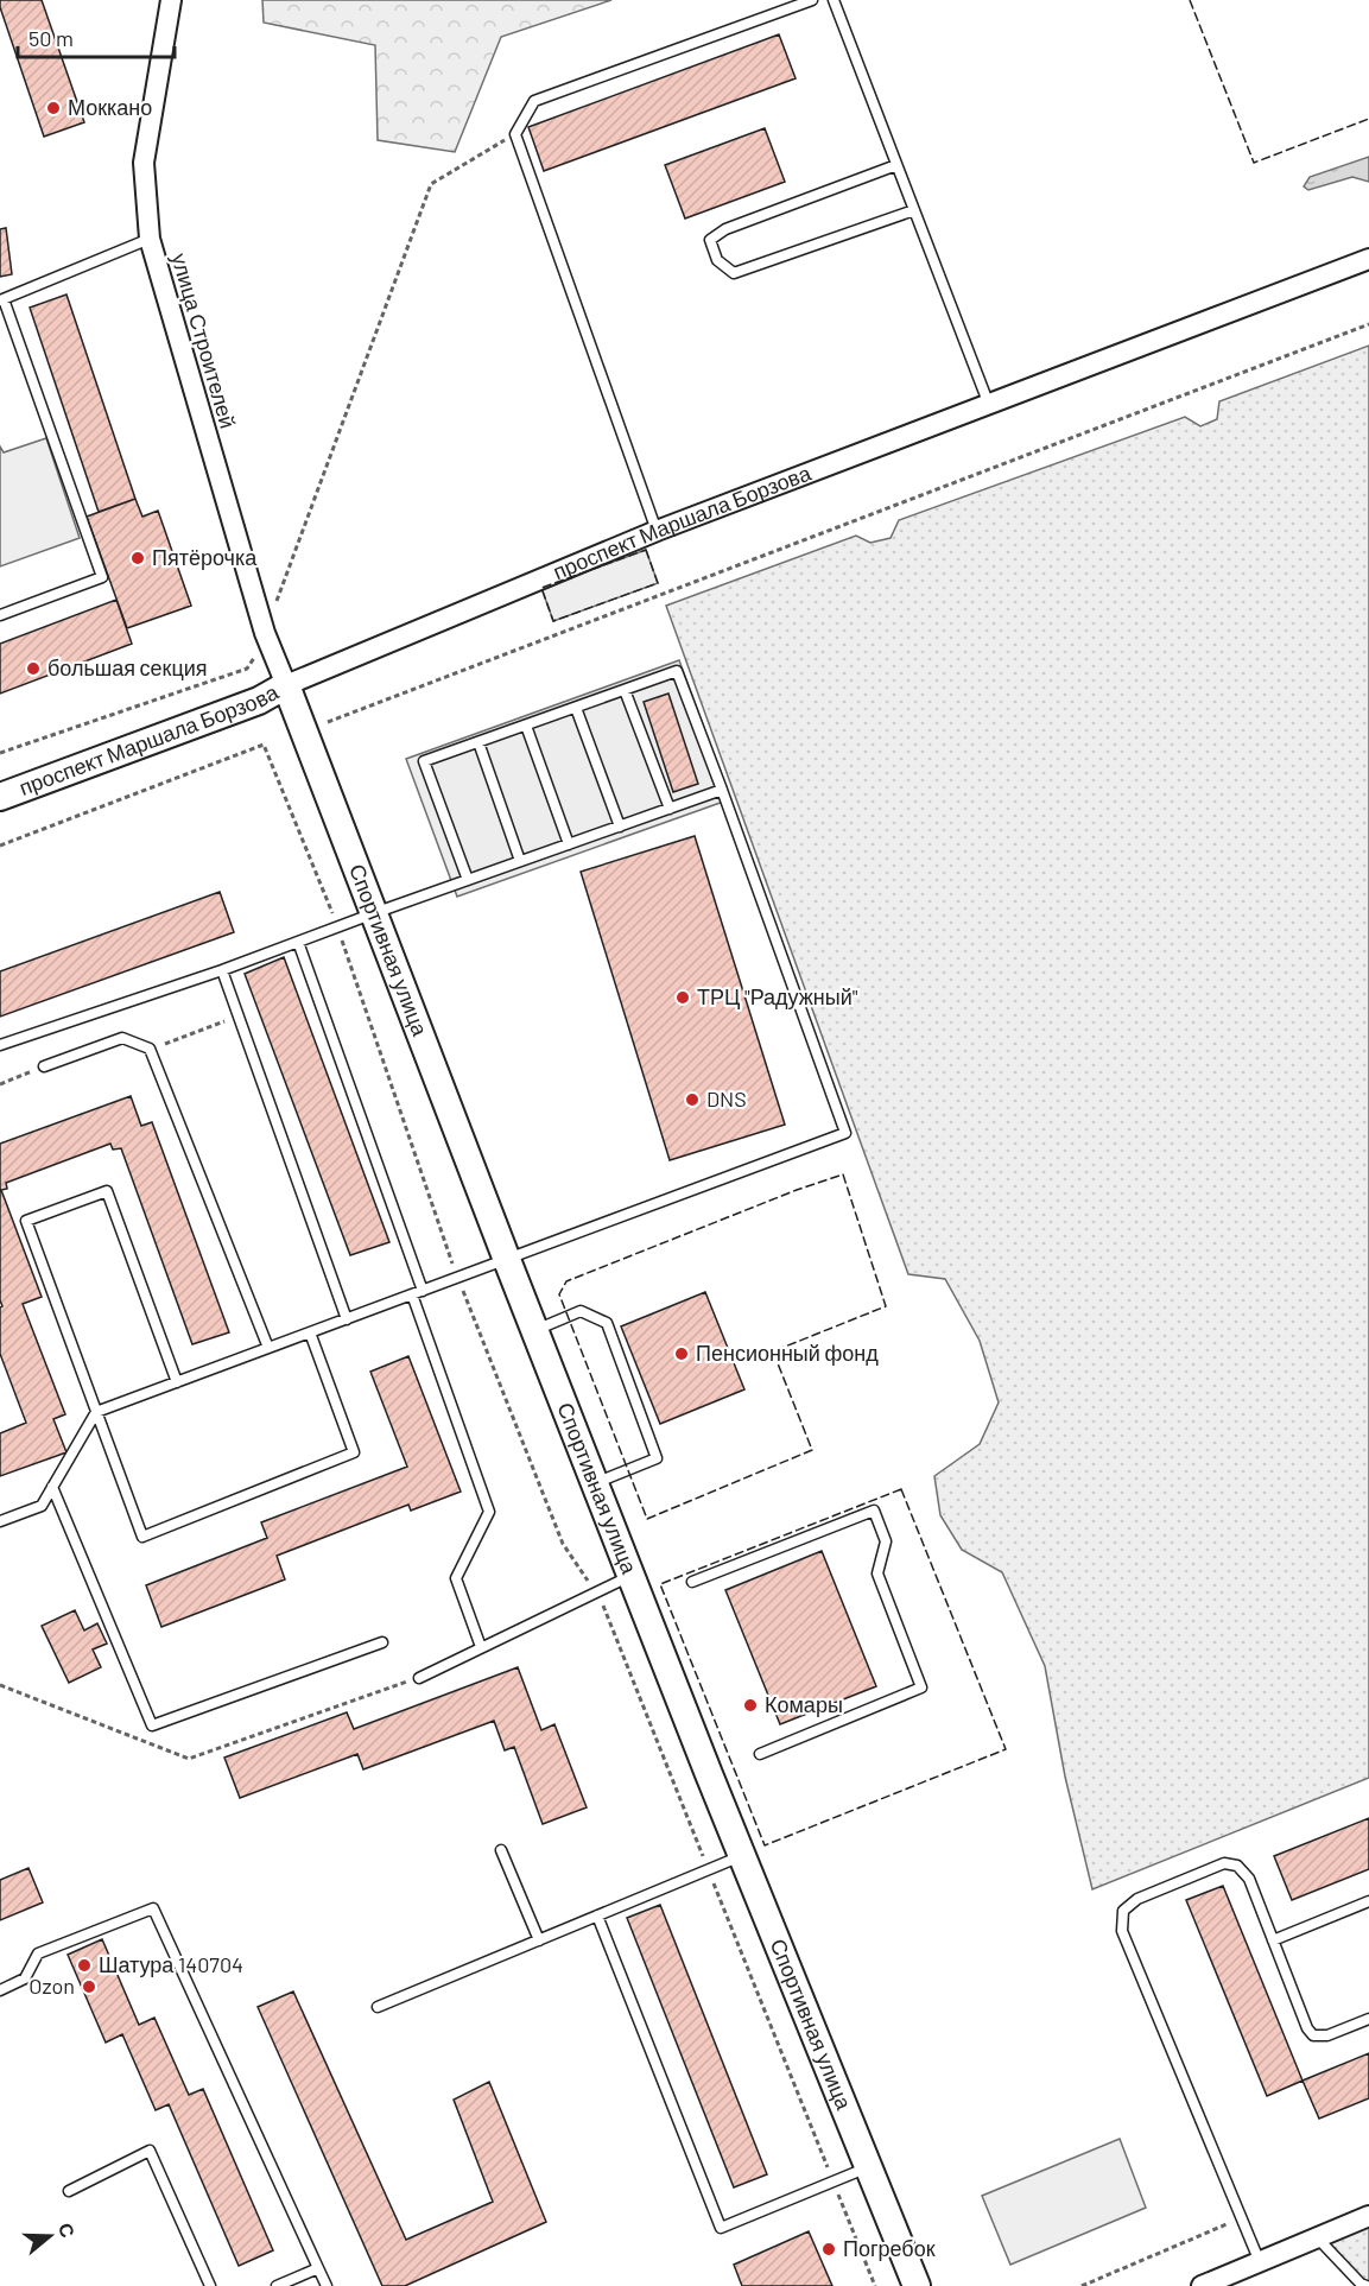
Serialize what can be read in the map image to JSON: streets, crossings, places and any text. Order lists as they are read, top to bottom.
{
  "streets": {
    "street": ["улица Строителей", "проспект Маршала Борзова", "Спортивная улица"]
  },
  "crossings": [
    ["улица Строителей", "проспект Маршала Борзова"],
    ["улица Строителей", "Спортивная улица"],
    ["проспект Маршала Борзова", "Спортивная улица"]
  ],
  "places": [
    "Моккано",
    "Пятёрочка",
    "большая секция",
    "ТРЦ \"Радужный\"",
    "DNS",
    "Пенсионный фонд",
    "Комары",
    "Шатура 140704",
    "Ozon",
    "Погребок"
  ],
  "scale_bar": "50 m",
  "north": "right"
}
